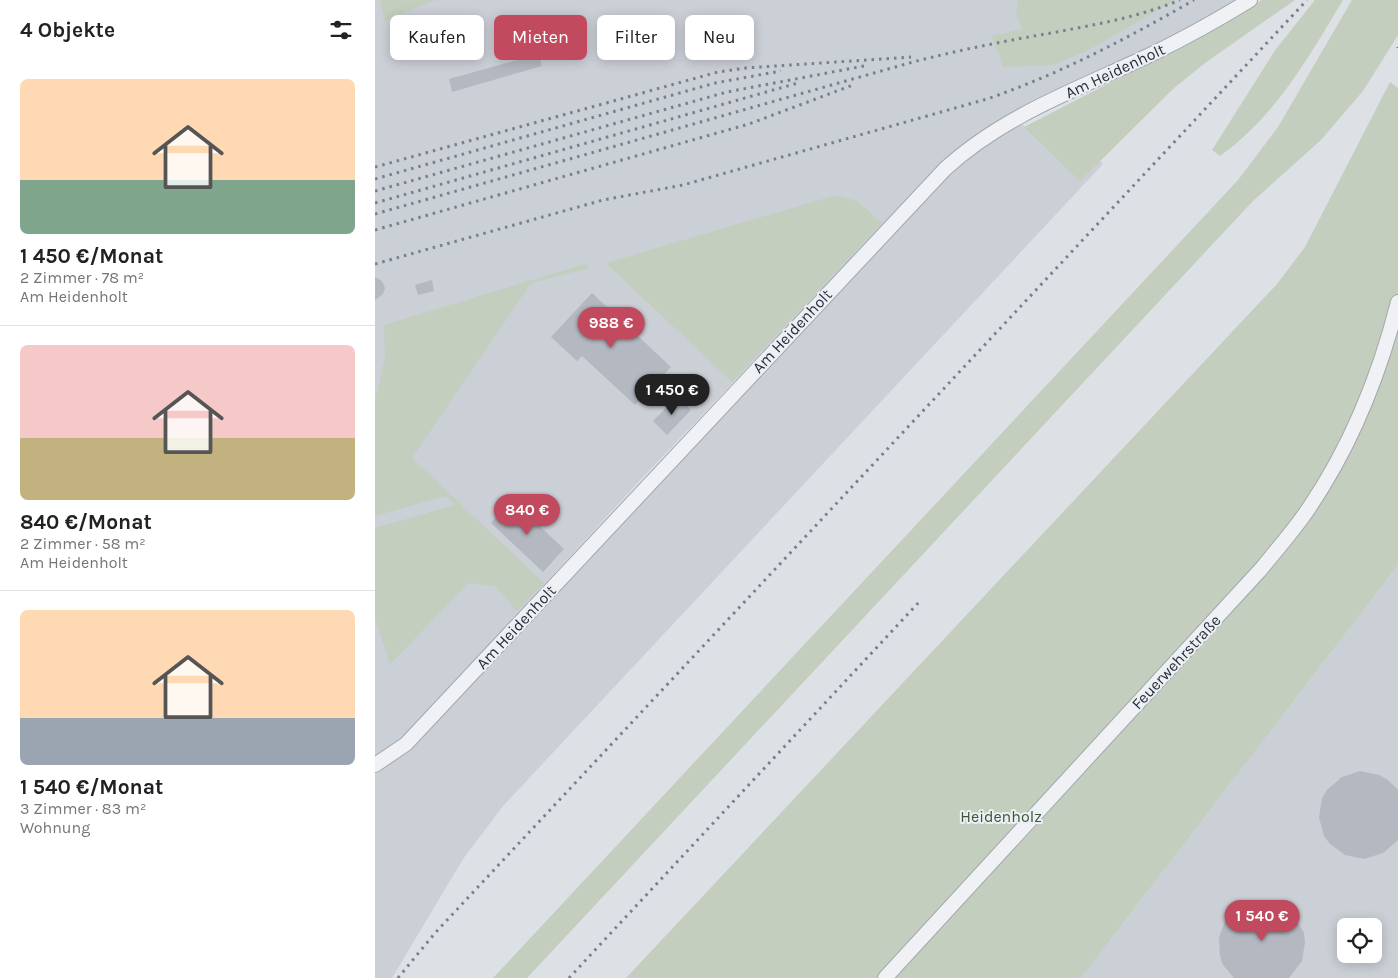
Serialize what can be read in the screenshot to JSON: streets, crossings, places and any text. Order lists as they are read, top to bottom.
{
  "streets": {
    "street": ["Am Heidenholt", "Feuerwehrstraße"]
  },
  "parks": ["Heidenholz"],
  "page": {
    "heading": "4 Objekte",
    "chip": [
      "Kaufen",
      "Mieten",
      "Filter",
      "Neu"
    ],
    "list": [
      {
        "name": "1 450 €/Monat",
        "note": "2 Zimmer · 78 m² · Am Heidenholt"
      },
      {
        "name": "840 €/Monat",
        "note": "2 Zimmer · 58 m² · Am Heidenholt"
      },
      {
        "name": "1 540 €/Monat",
        "note": "3 Zimmer · 83 m² · Wohnung"
      }
    ],
    "price": [
      "988 €",
      "1 450 €",
      "840 €",
      "1 540 €"
    ]
  }
}
